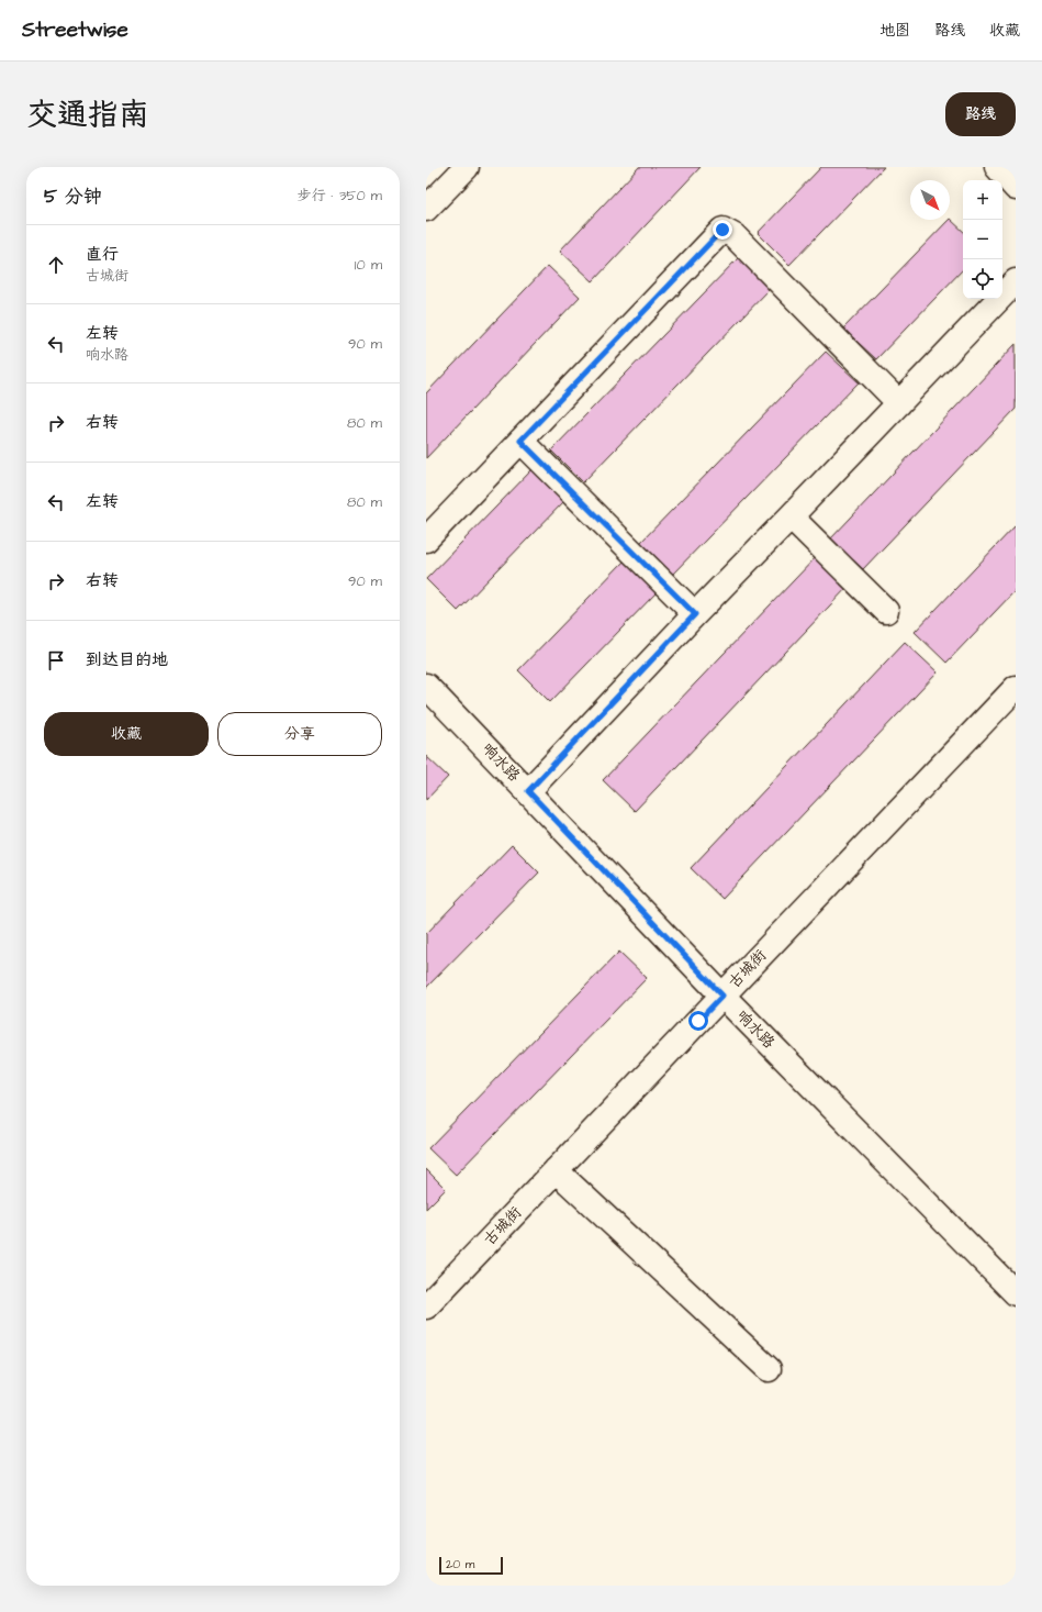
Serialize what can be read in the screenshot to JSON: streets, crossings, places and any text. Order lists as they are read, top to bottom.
{
  "streets": {
    "street": ["响水路", "古城街"]
  },
  "crossings": [
    ["响水路", "古城街"]
  ],
  "scale_bar": "20 m",
  "north": "bottom right",
  "page": {
    "header": "Streetwise",
    "nav": ["地图", "路线", "收藏"],
    "title": "交通指南",
    "buttons": [
      "路线",
      ["收藏", "分享"]
    ],
    "heading": ["5 分钟", "步行 · 350 m"],
    "map_buttons": ["+", "−"],
    "list": [
      ["直行", "古城街", "10 m"],
      ["左转", "响水路", "90 m"],
      ["右转", "80 m"],
      ["左转", "80 m"],
      ["右转", "90 m"],
      "到达目的地"
    ],
    "scale": "20 m"
  }
}
